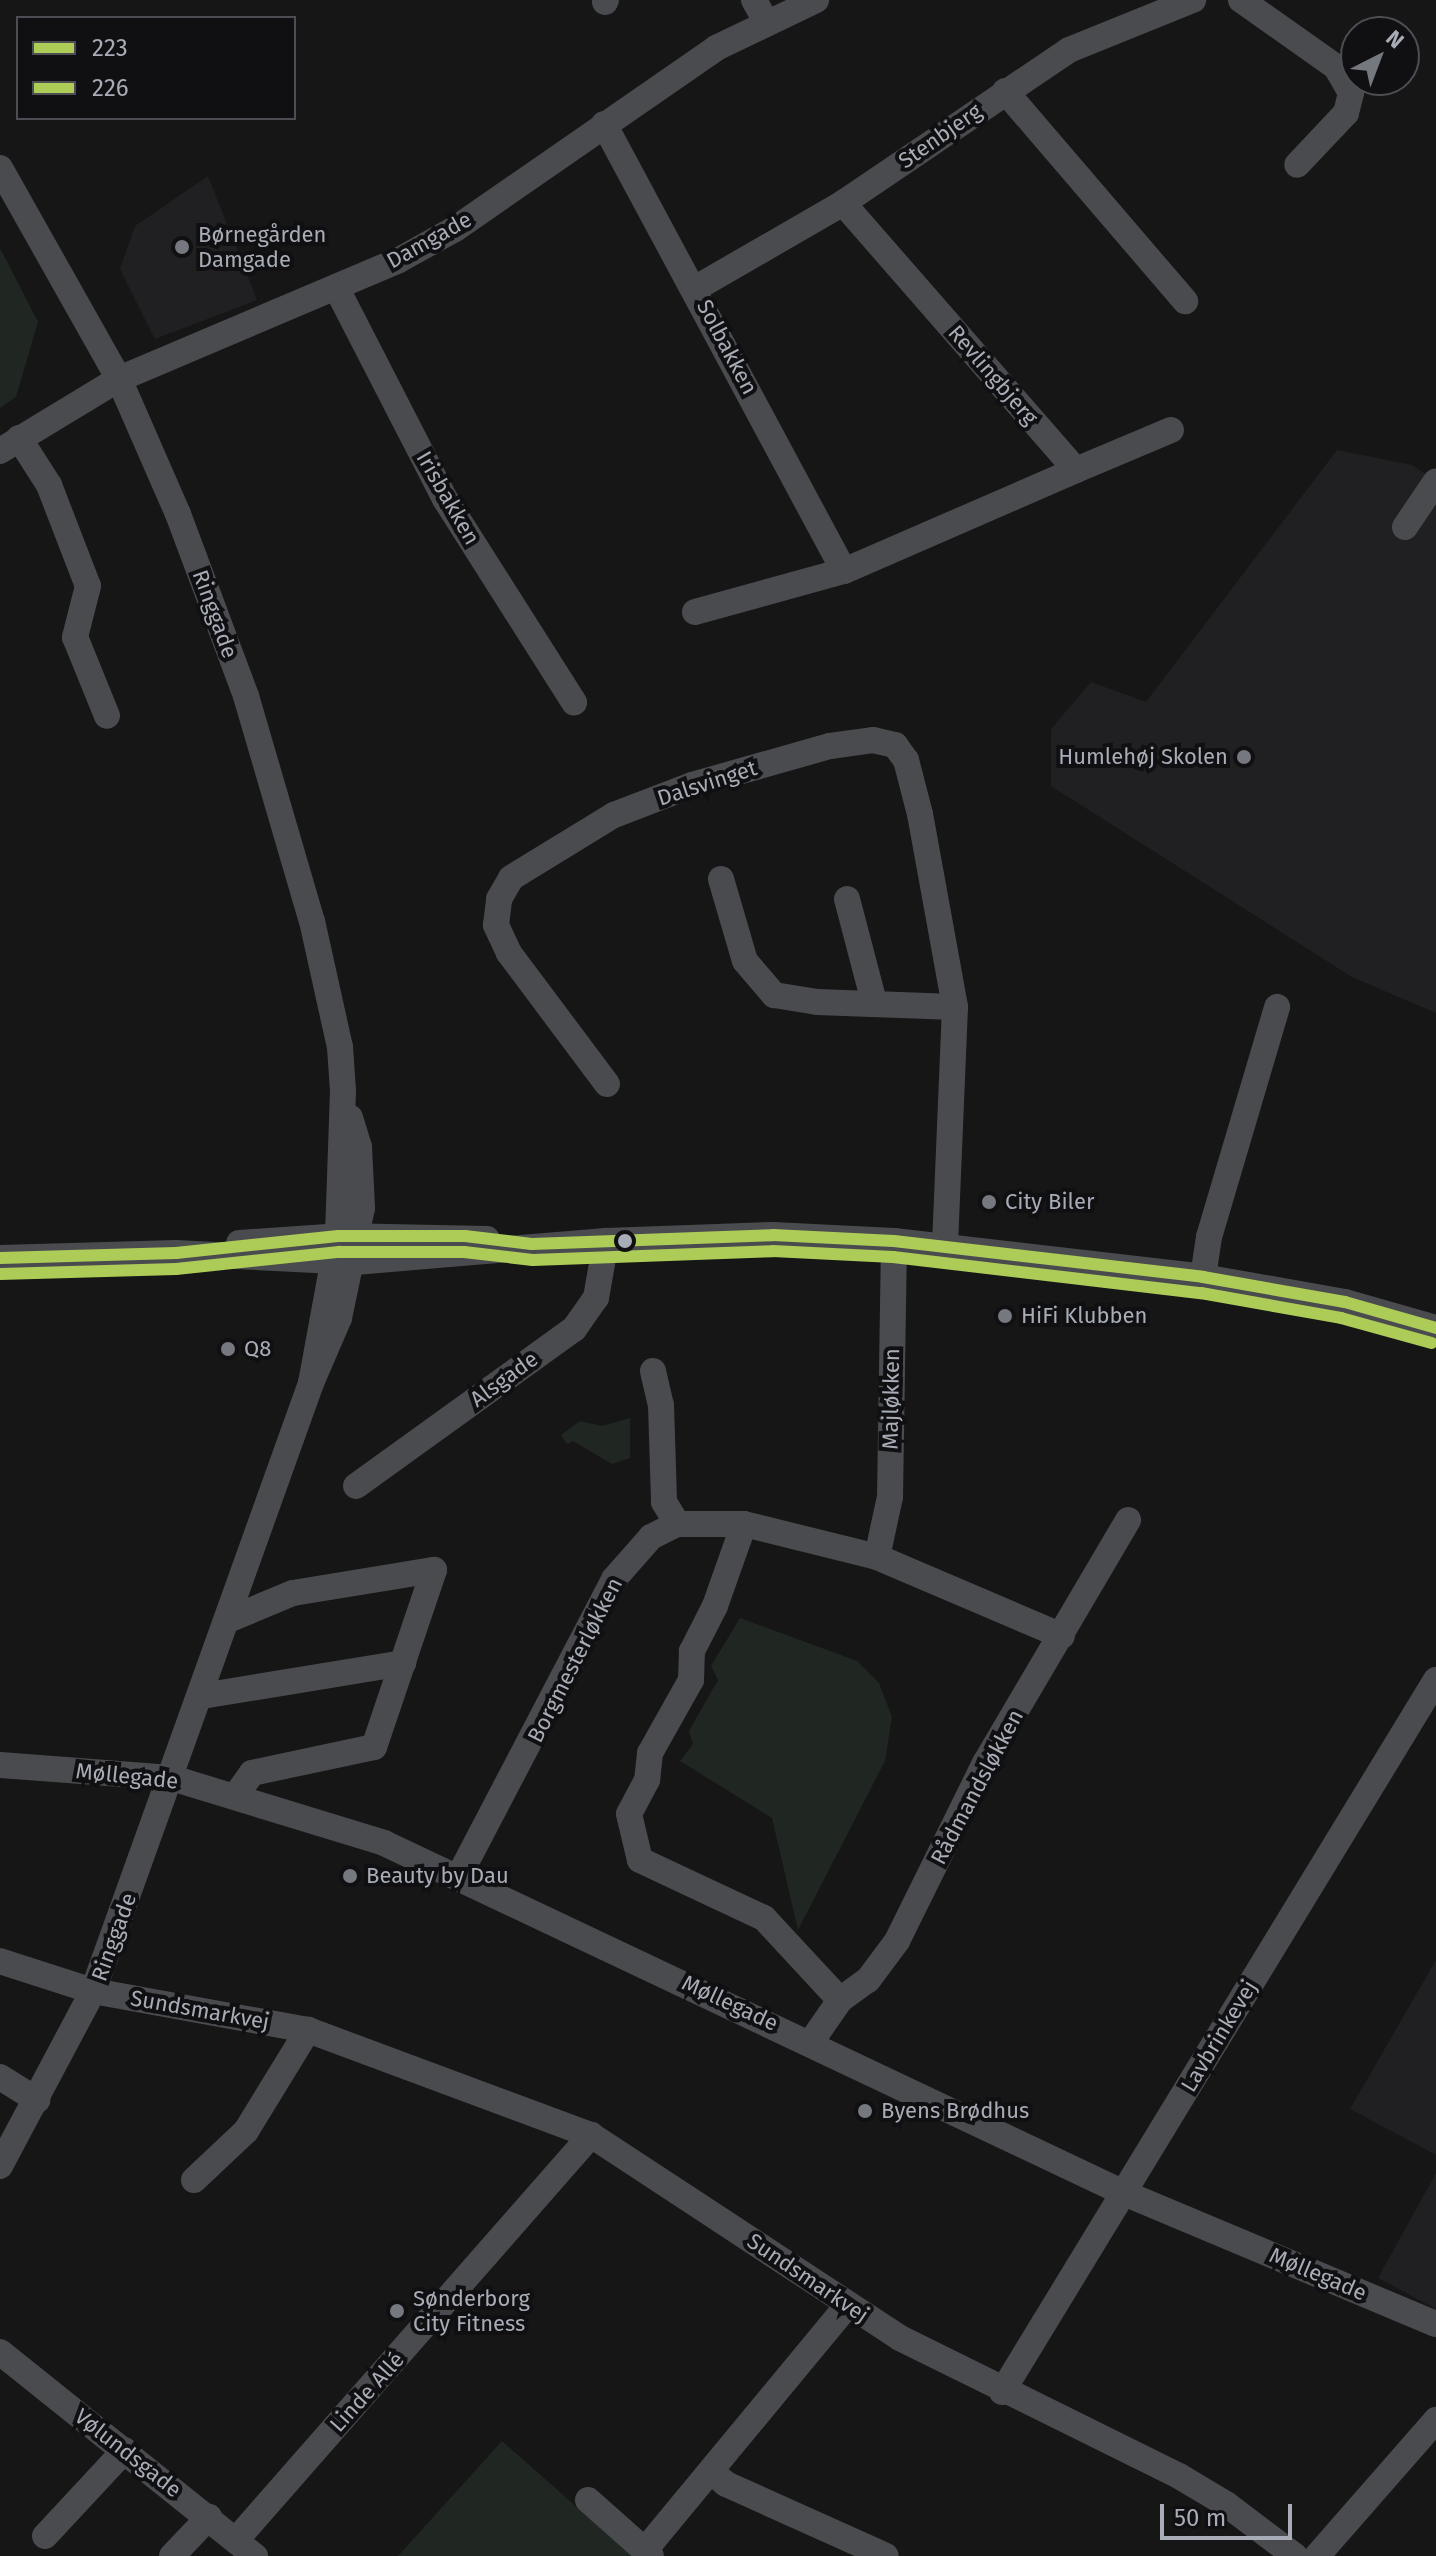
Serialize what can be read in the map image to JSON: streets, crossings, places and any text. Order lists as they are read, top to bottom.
{
  "streets": {
    "street": [
      "Stenbjerg",
      "Damgade",
      "Solbakken",
      "Revlingbjerg",
      "Irisbakken",
      "Ringgade",
      "Dalsvinget",
      "Alsgade",
      "Majløkken",
      "Borgmesterløkken",
      "Møllegade",
      "Rådmandsløkken",
      "Sundsmarkvej",
      "Lavbrinkevej",
      "Linde Allé",
      "Vølundsgade"
    ]
  },
  "crossings": [
    ["Stenbjerg", "Solbakken"],
    ["Stenbjerg", "Revlingbjerg"],
    ["Damgade", "Solbakken"],
    ["Damgade", "Irisbakken"],
    ["Damgade", "Ringgade"],
    ["Ringgade", "Møllegade"],
    ["Ringgade", "Sundsmarkvej"],
    ["Borgmesterløkken", "Møllegade"],
    ["Møllegade", "Rådmandsløkken"],
    ["Møllegade", "Lavbrinkevej"],
    ["Sundsmarkvej", "Lavbrinkevej"],
    ["Sundsmarkvej", "Linde Allé"],
    ["Linde Allé", "Vølundsgade"]
  ],
  "places": [
    "Børnegården Damgade",
    "Humlehøj Skolen",
    "City Biler",
    "HiFi Klubben",
    "Q8",
    "Beauty by Dau",
    "Byens Brødhus",
    "Sønderborg City Fitness"
  ],
  "lines": ["transit line 223", "transit line 226"],
  "legend": ["223", "226"],
  "scale_bar": "50 m",
  "north": "top right"
}
